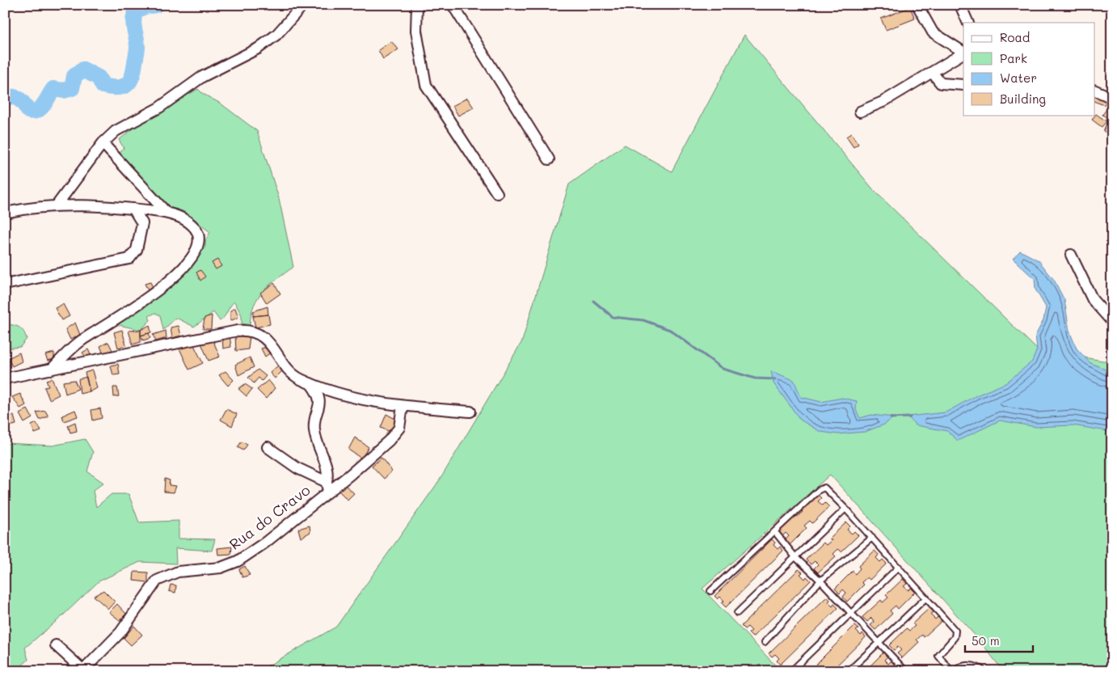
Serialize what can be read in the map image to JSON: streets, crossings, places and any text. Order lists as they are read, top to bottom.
{
  "streets": {
    "street": ["Rua do Cravo"]
  },
  "legend": [
    "Road",
    "Park",
    "Water",
    "Building"
  ],
  "scale_bar": "50 m"
}
